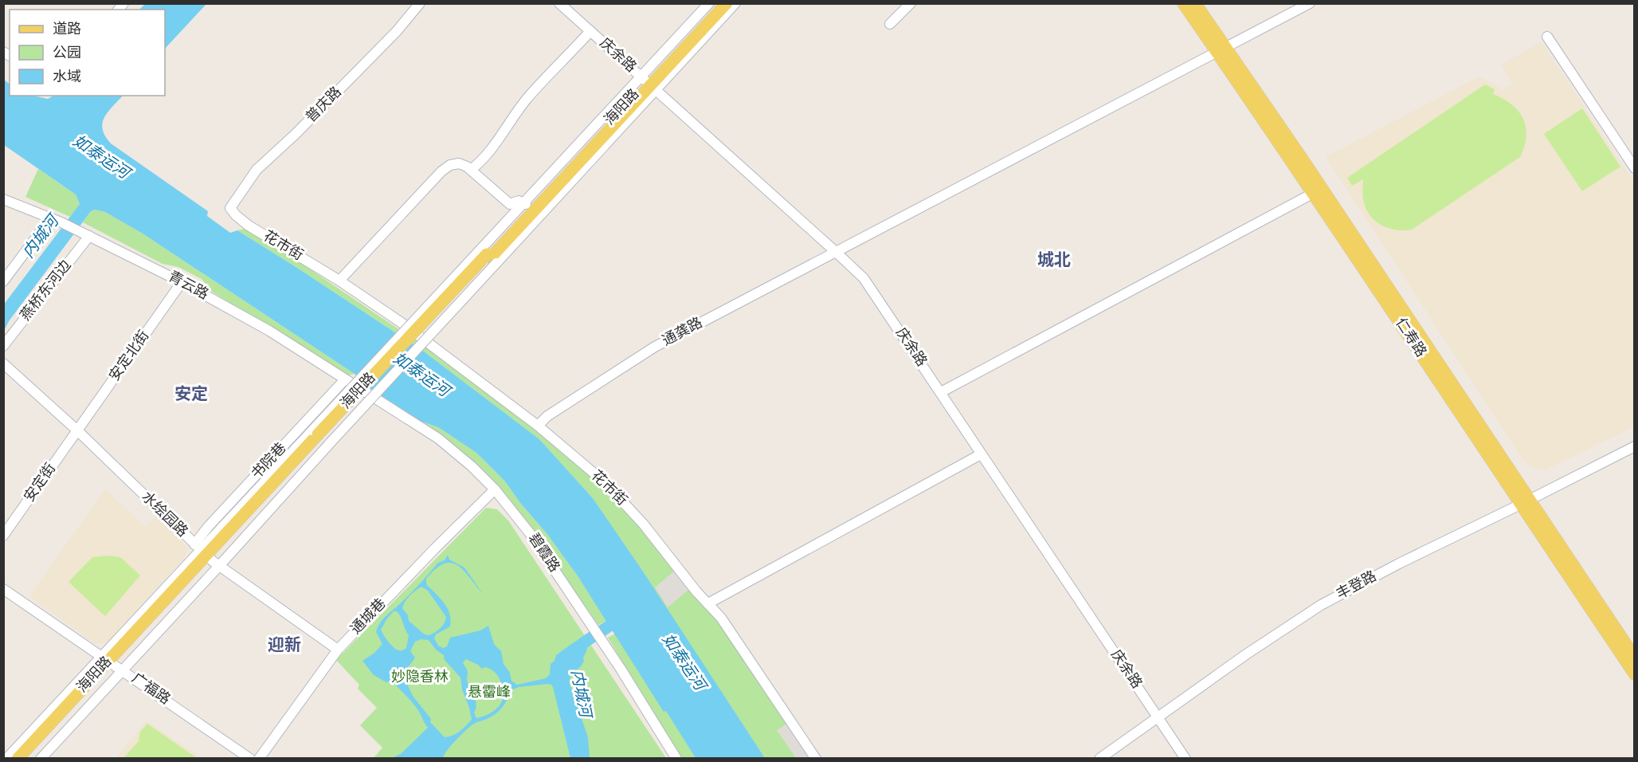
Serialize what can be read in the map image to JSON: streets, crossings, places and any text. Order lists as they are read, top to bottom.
{
  "streets": {
    "main road": ["海阳路", "仁寿路"],
    "street": [
      "庆余路",
      "普庆路",
      "花市街",
      "青云路",
      "燕桥东河边",
      "通龚路",
      "安定北街",
      "书院巷",
      "安定街",
      "水绘园路",
      "碧霞路",
      "丰登路",
      "通城巷",
      "广福路"
    ]
  },
  "crossings": [
    ["庆余路", "海阳路"],
    ["庆余路", "通龚路"],
    ["庆余路", "丰登路"],
    ["普庆路", "花市街"],
    ["海阳路", "书院巷"],
    ["海阳路", "水绘园路"],
    ["海阳路", "广福路"],
    ["花市街", "通龚路"],
    ["青云路", "燕桥东河边"],
    ["青云路", "安定北街"],
    ["青云路", "书院巷"],
    ["青云路", "碧霞路"],
    ["通龚路", "仁寿路"],
    ["仁寿路", "丰登路"],
    ["安定北街", "安定街"],
    ["安定北街", "水绘园路"],
    ["书院巷", "水绘园路"],
    ["安定街", "水绘园路"],
    ["水绘园路", "通城巷"],
    ["碧霞路", "通城巷"]
  ],
  "districts": ["城北", "安定", "迎新"],
  "water": ["如泰运河", "内城河"],
  "parks": ["妙隐香林", "悬霤峰"],
  "legend": ["道路", "公园", "水域"]
}
